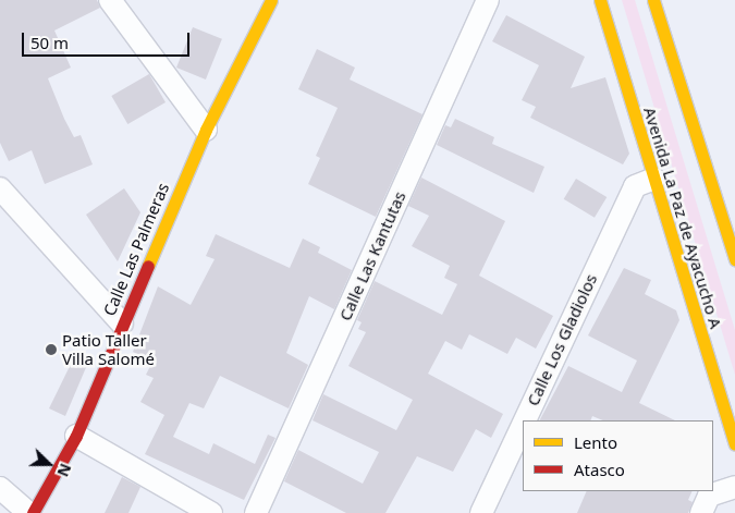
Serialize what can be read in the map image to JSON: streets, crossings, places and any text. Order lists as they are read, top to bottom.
{
  "streets": {
    "main road": ["Avenida La Paz de Ayacucho A", "Calle Las Palmeras"],
    "street": ["Calle Las Kantutas", "Calle Los Gladiolos"]
  },
  "crossings": [
    ["Avenida La Paz de Ayacucho A", "Calle Los Gladiolos"]
  ],
  "places": ["Patio Taller Villa Salomé"],
  "legend": ["Lento", "Atasco"],
  "scale_bar": "50 m",
  "north": "right"
}
